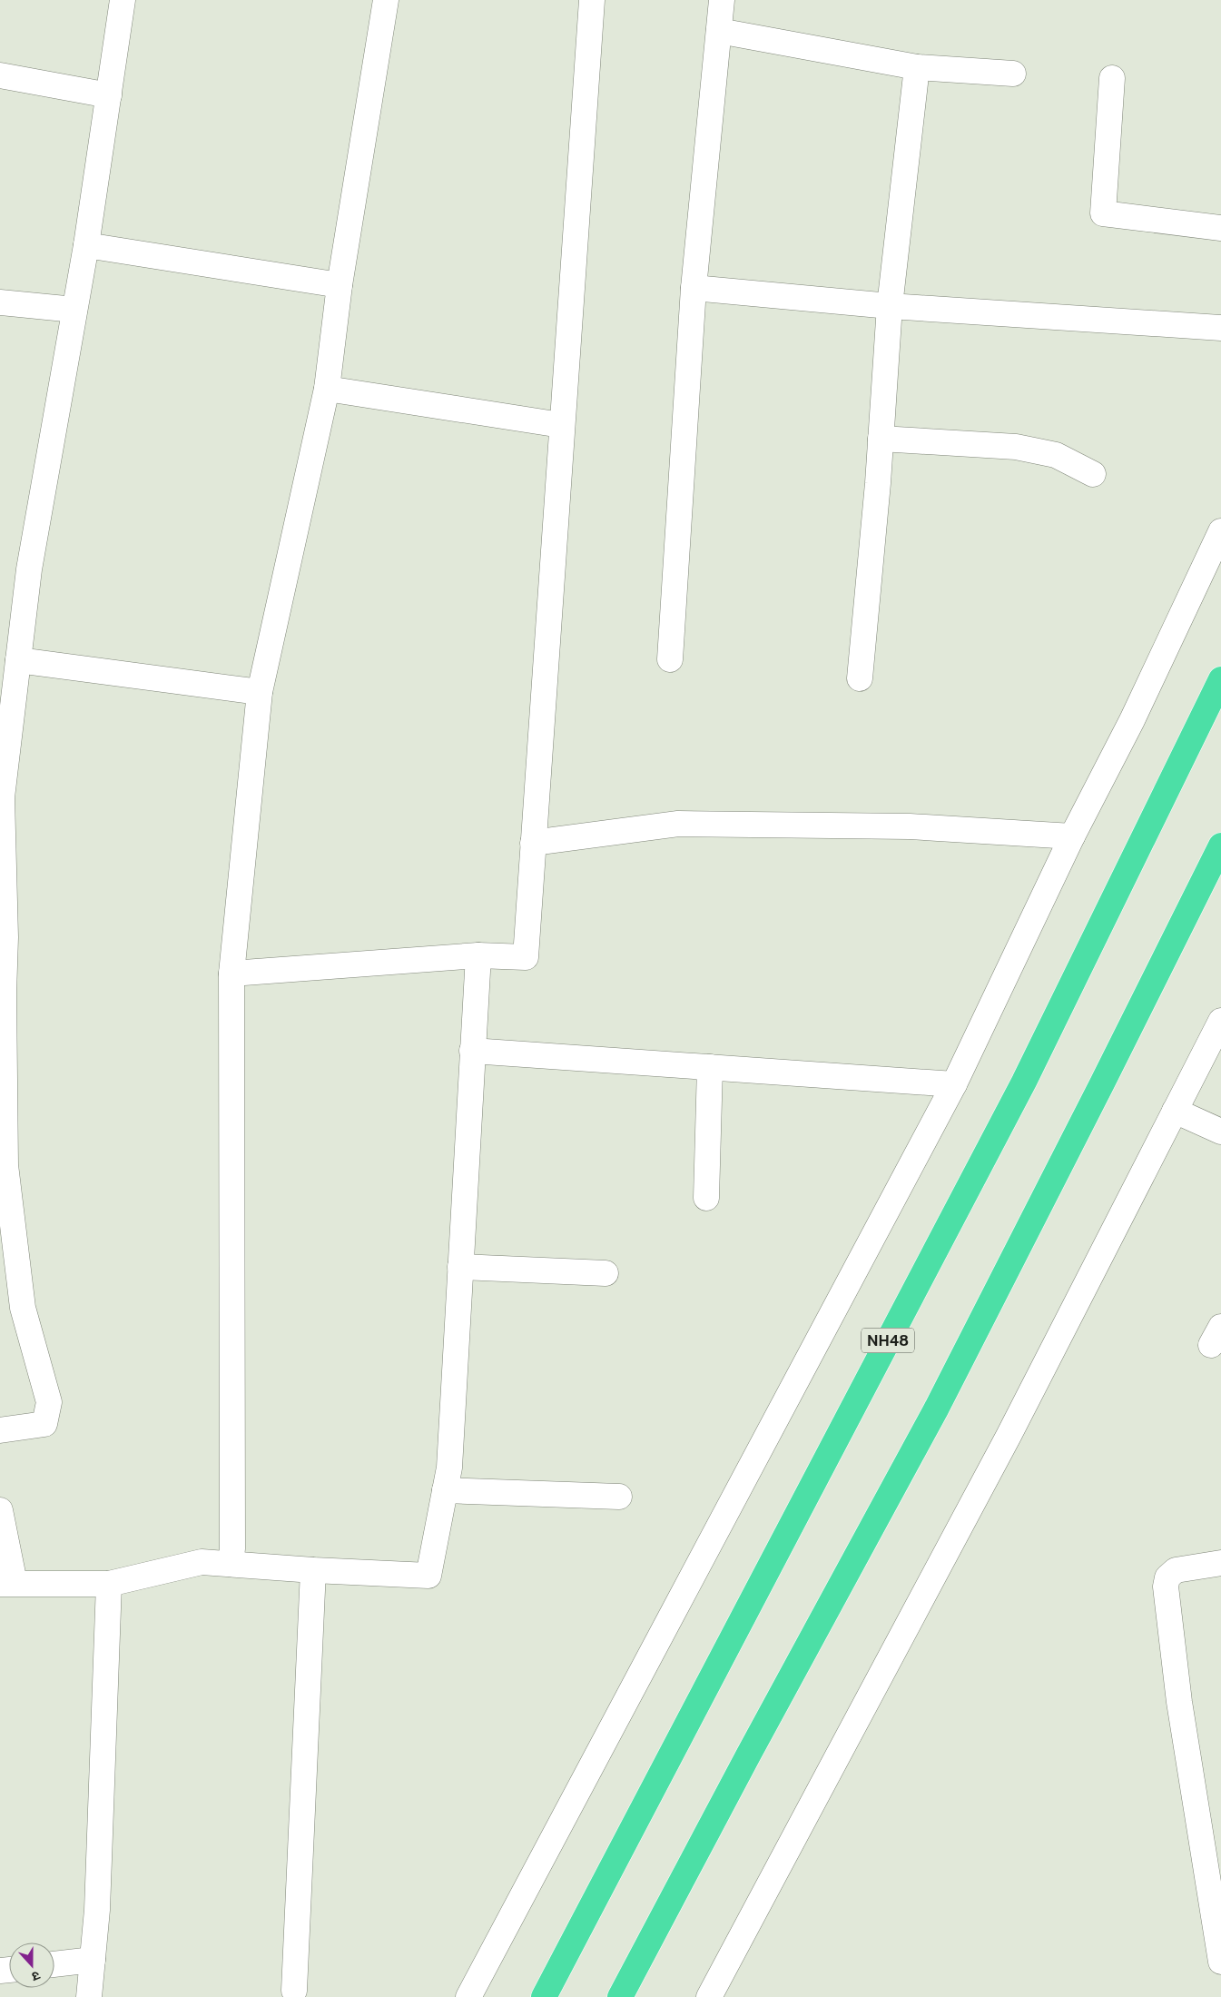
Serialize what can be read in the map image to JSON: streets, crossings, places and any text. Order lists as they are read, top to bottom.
{
  "streets": {
    "highway": ["NH48"]
  },
  "north": "bottom"
}
